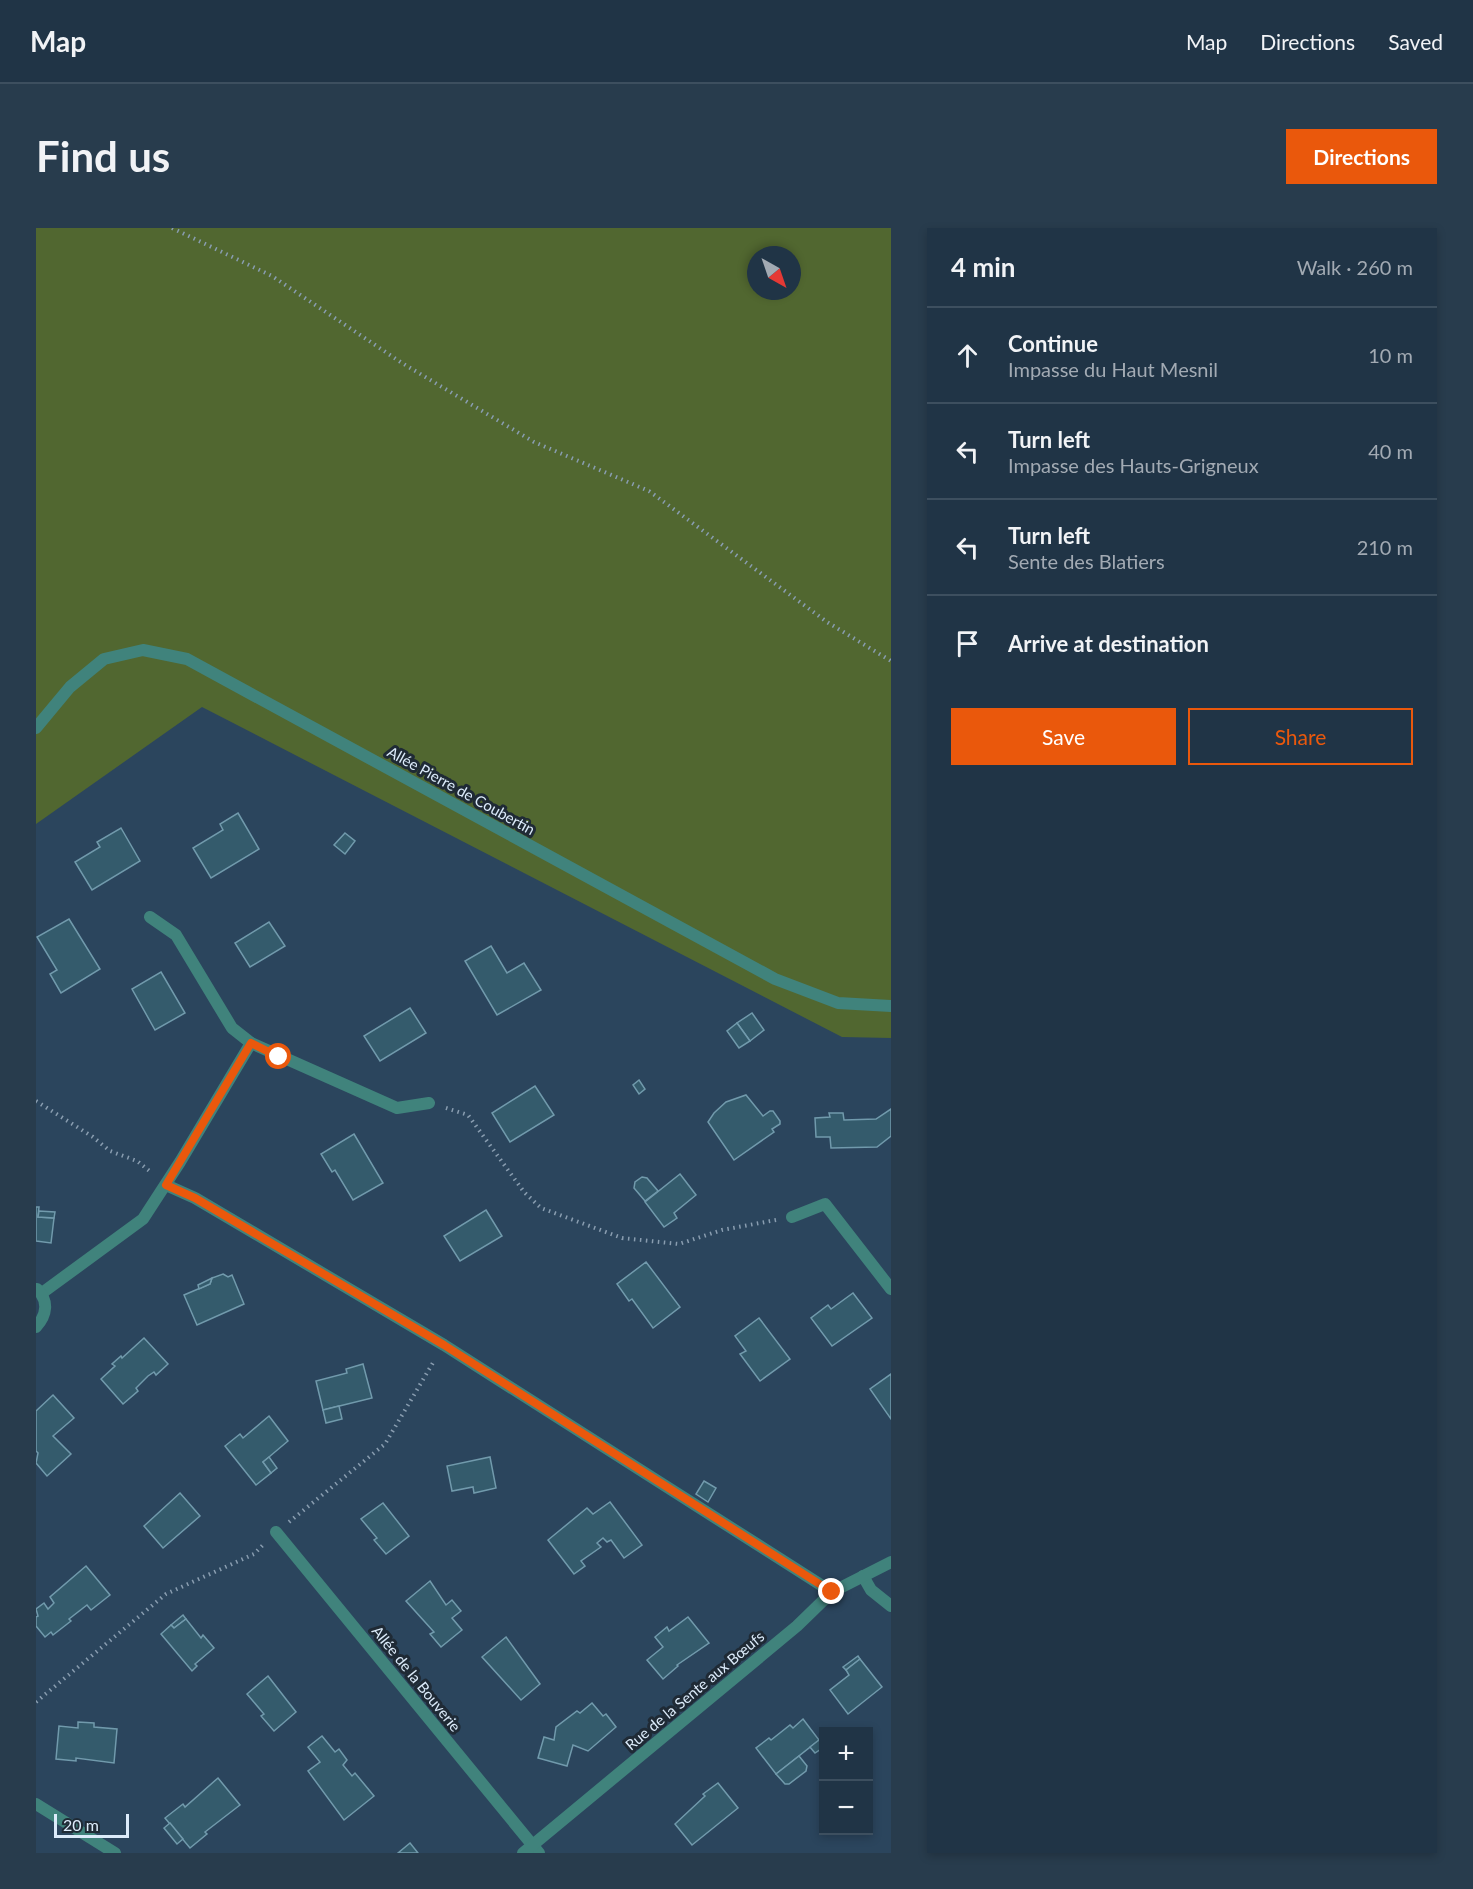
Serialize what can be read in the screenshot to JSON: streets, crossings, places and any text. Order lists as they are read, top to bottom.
{
  "streets": {
    "street": ["Allée Pierre de Coubertin", "Allée de la Bouverie", "Rue de la Sente aux Bœufs"]
  },
  "crossings": [
    ["Allée de la Bouverie", "Rue de la Sente aux Bœufs"]
  ],
  "scale_bar": "20 m",
  "north": "bottom right",
  "page": {
    "header": "Map",
    "nav": ["Map", "Directions", "Saved"],
    "buttons": [
      "Directions",
      ["Save", "Share"]
    ],
    "title": "Find us",
    "heading": ["4 min", "Walk · 260 m"],
    "list": [
      ["Continue", "Impasse du Haut Mesnil", "10 m"],
      ["Turn left", "Impasse des Hauts-Grigneux", "40 m"],
      ["Turn left", "Sente des Blatiers", "210 m"],
      "Arrive at destination"
    ],
    "map_buttons": ["+", "−"],
    "scale": "20 m"
  }
}
